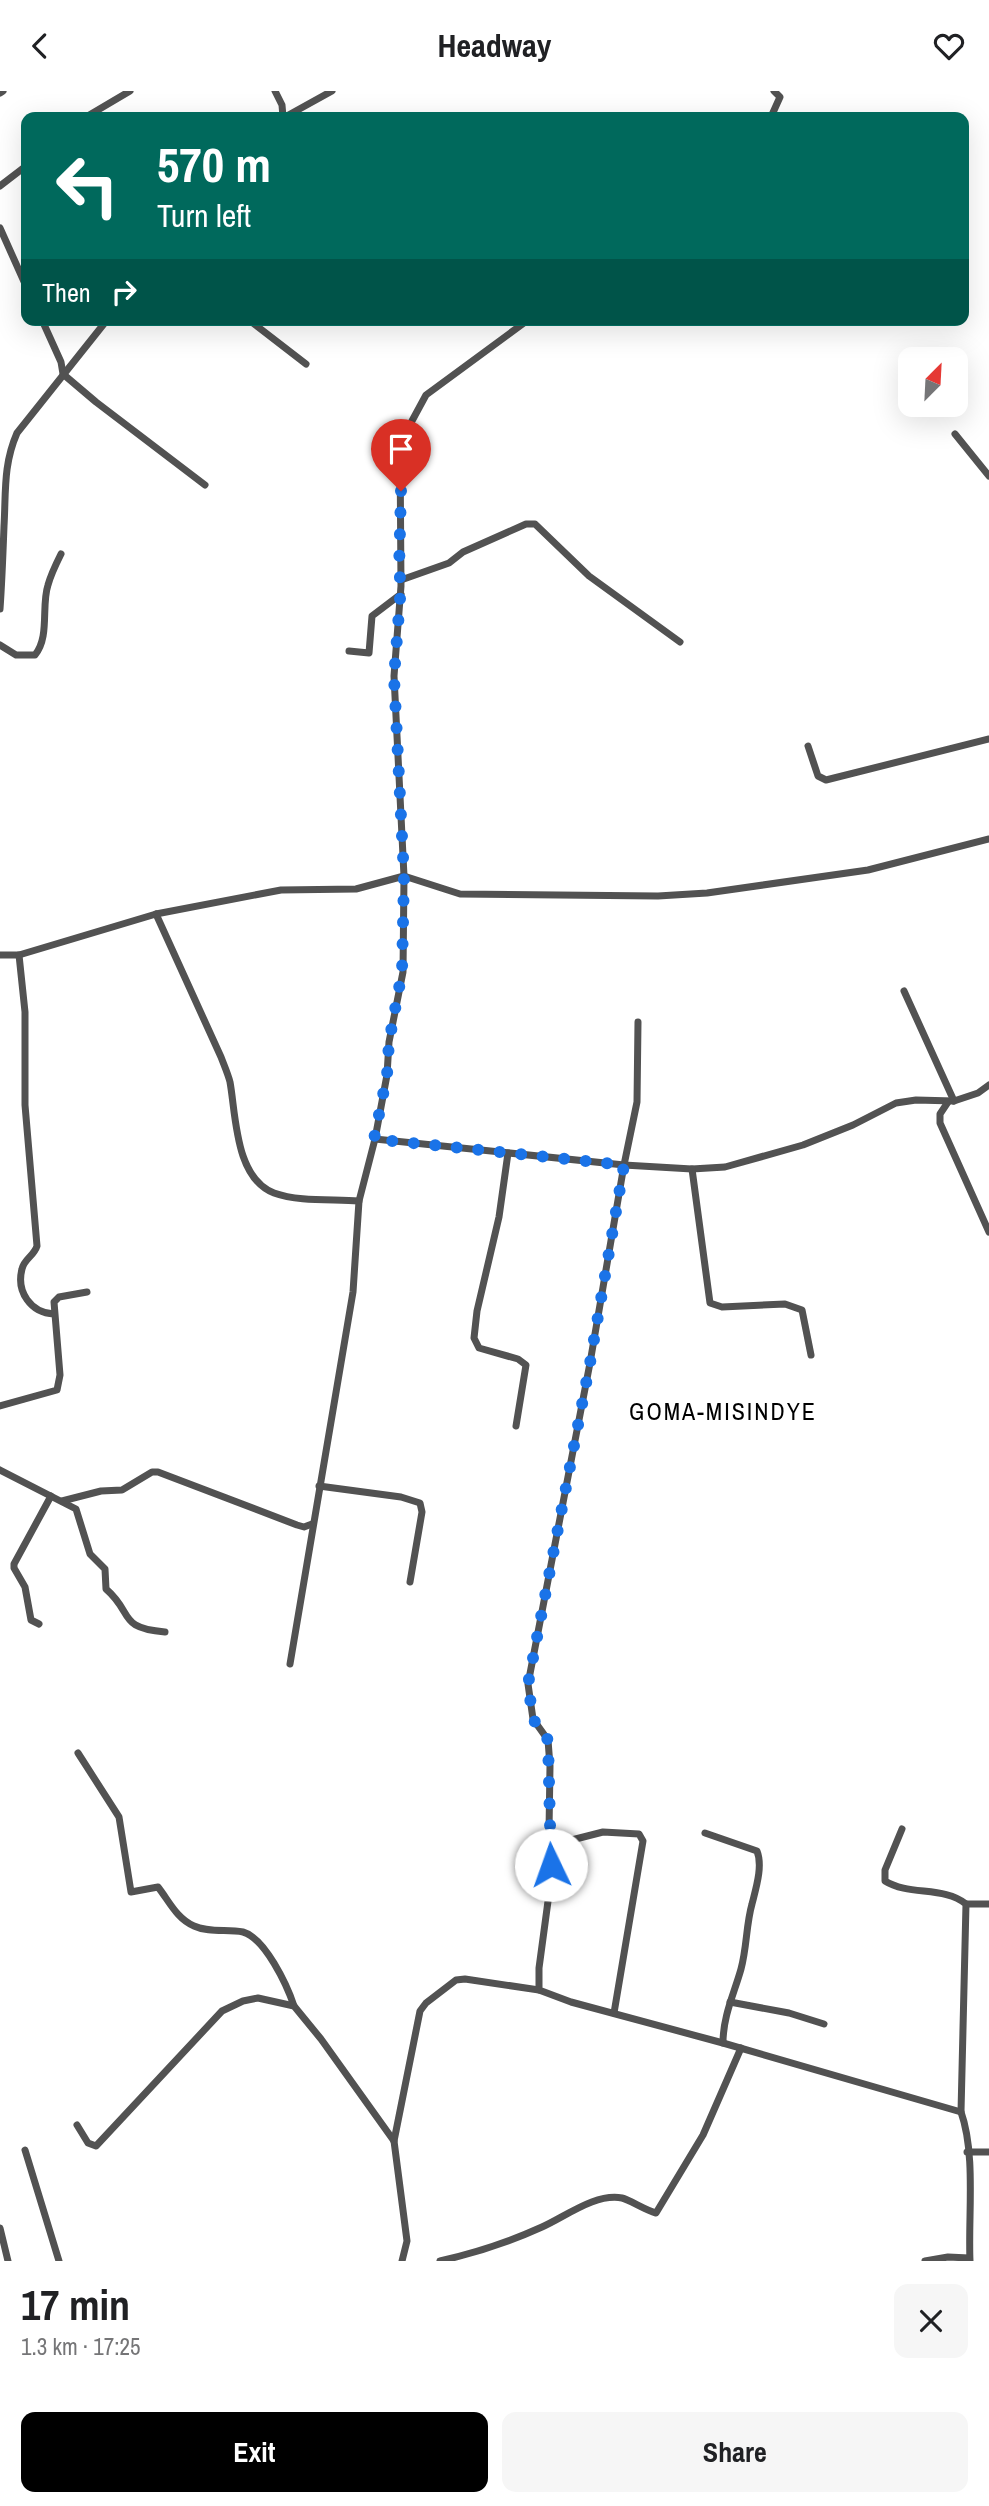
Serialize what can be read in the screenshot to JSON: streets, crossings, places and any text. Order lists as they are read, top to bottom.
{
  "districts": ["GOMA-MISINDYE"],
  "north": "top right",
  "page": {
    "header": "Headway",
    "turn": ["570 m", "Turn left"],
    "then": "Then",
    "heading": ["17 min", "1.3 km · 17:25"],
    "buttons": ["Exit", "Share"]
  }
}
